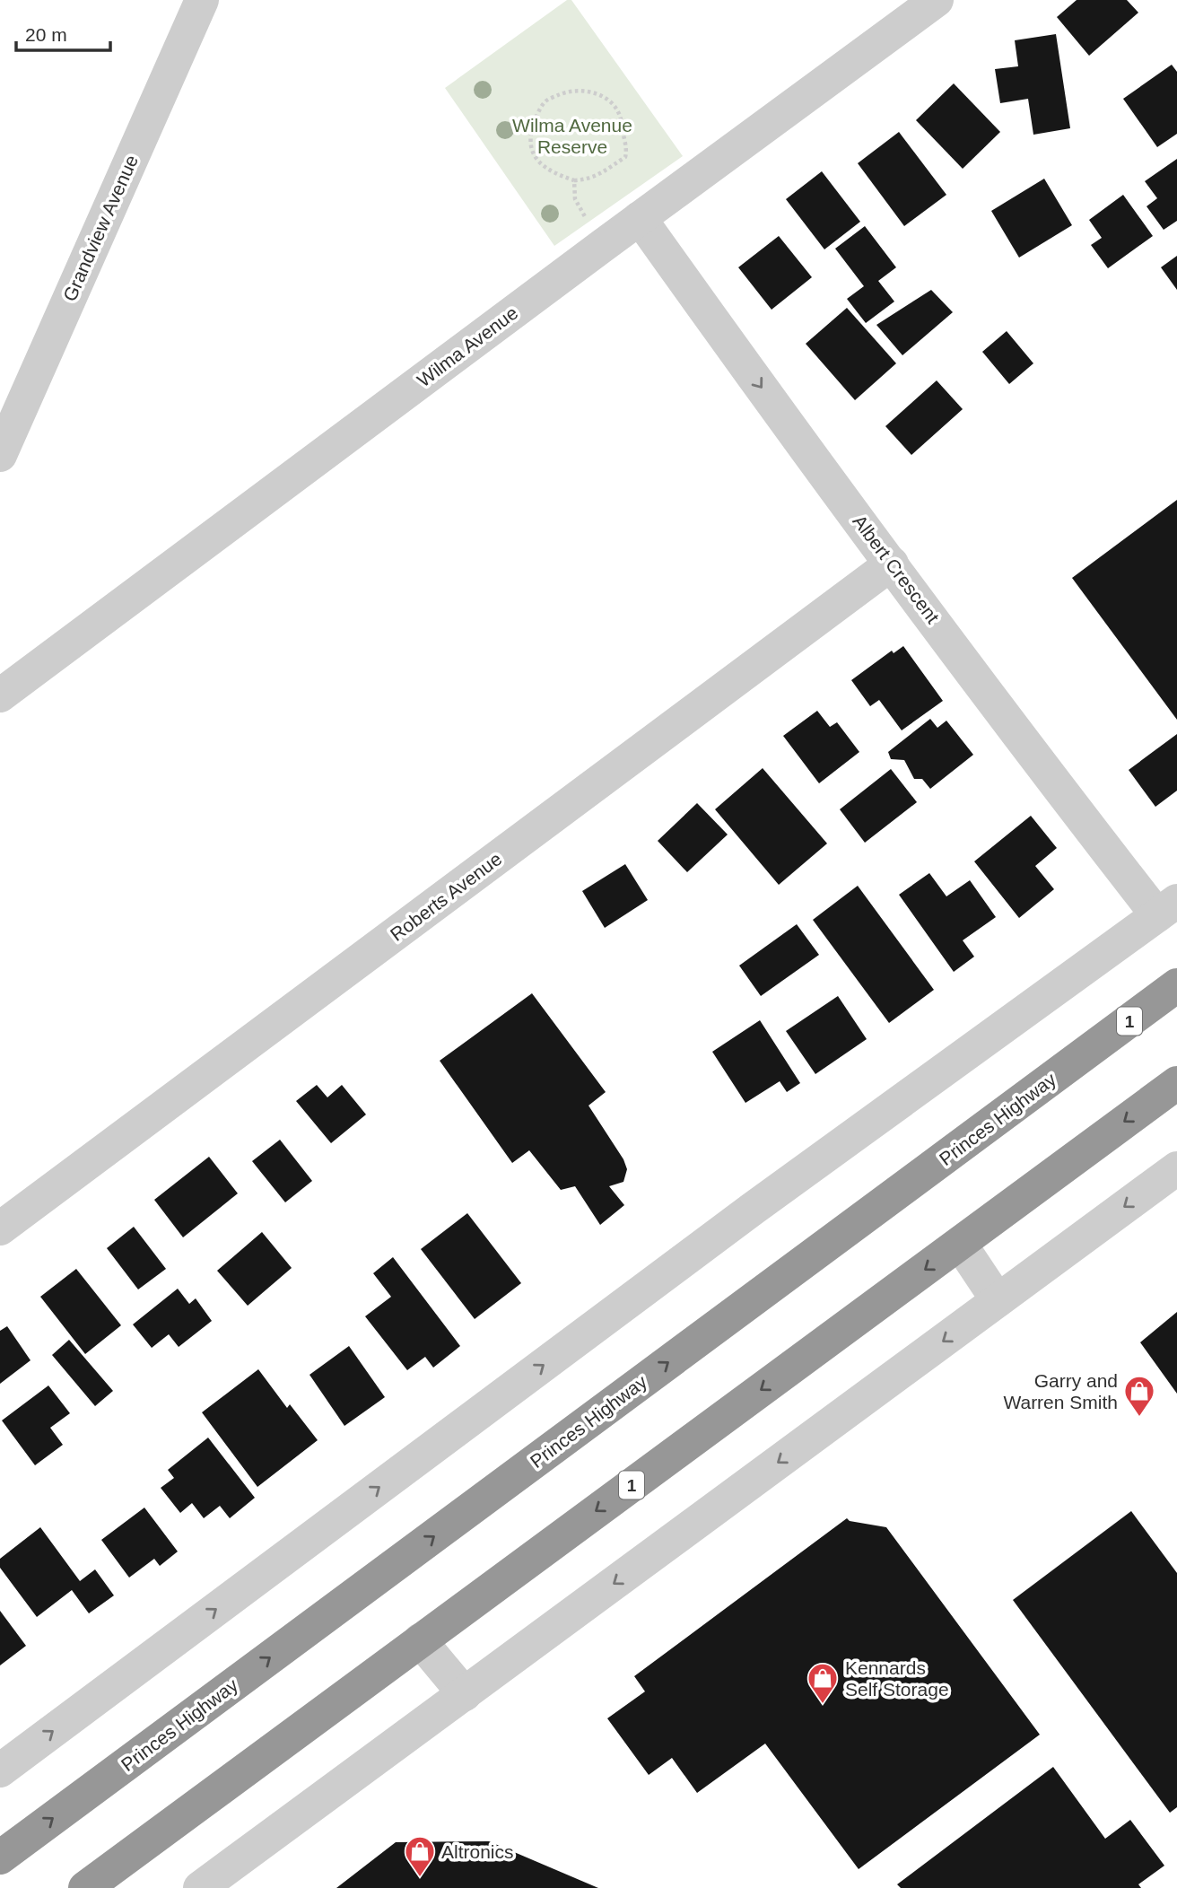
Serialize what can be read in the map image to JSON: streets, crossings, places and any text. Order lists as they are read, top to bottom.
{
  "streets": {
    "highway": ["1", "Princes Highway"],
    "street": [
      "Grandview Avenue",
      "Wilma Avenue",
      "Albert Crescent",
      "Roberts Avenue"
    ]
  },
  "crossings": [
    ["Wilma Avenue", "Albert Crescent"],
    ["Albert Crescent", "Roberts Avenue"]
  ],
  "one_way": ["Albert Crescent"],
  "parks": ["Wilma Avenue Reserve"],
  "places": {
    "shop": ["Garry and Warren Smith", "Kennards Self Storage", "Altronics"]
  },
  "scale_bar": "20 m"
}
